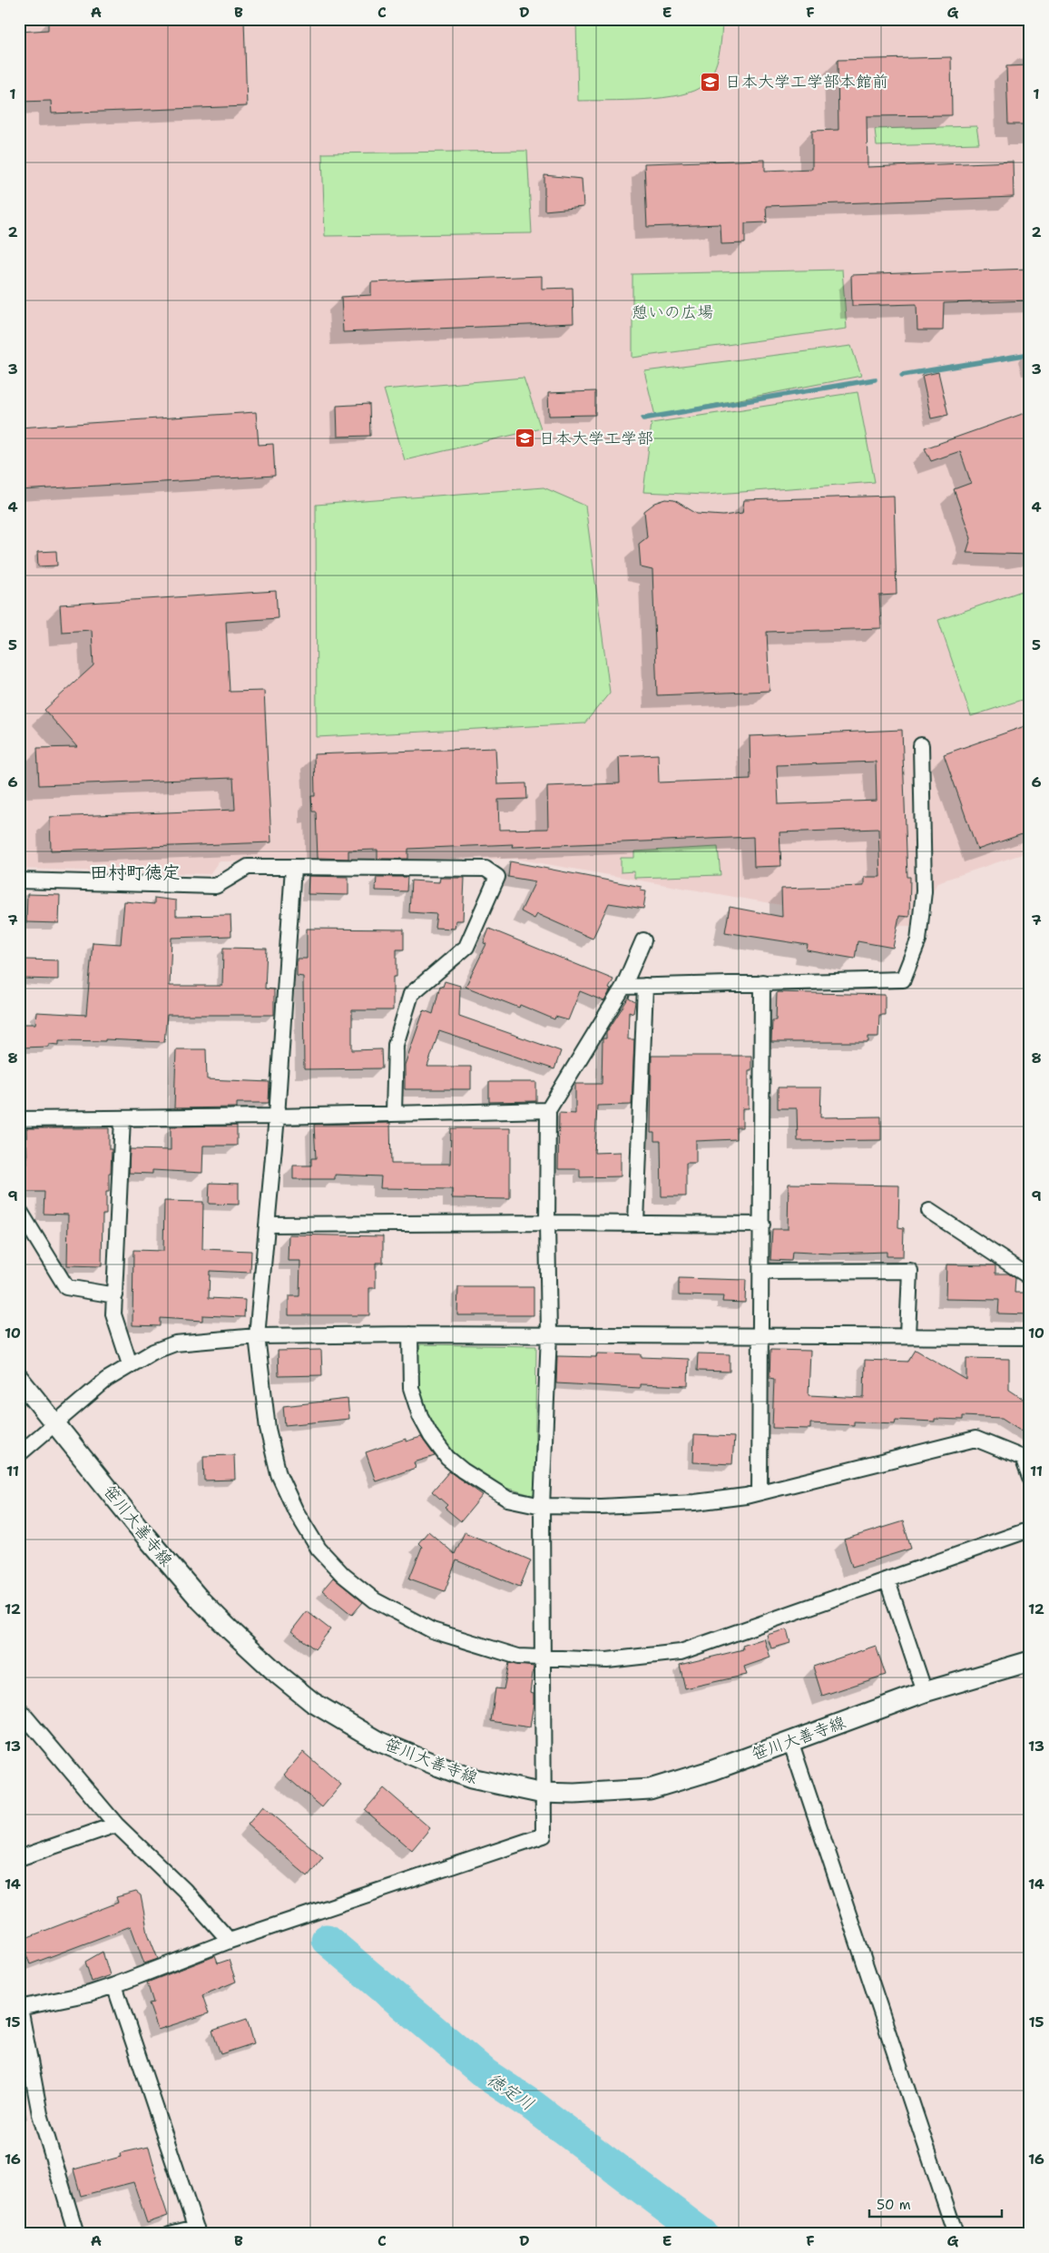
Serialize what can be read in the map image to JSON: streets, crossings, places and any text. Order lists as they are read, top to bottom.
{
  "streets": {
    "street": ["笹川大善寺線"]
  },
  "districts": ["田村町徳定"],
  "water": ["徳定川"],
  "parks": ["憩いの広場"],
  "places": {
    "school or university": ["日本大学工学部本館前", "日本大学工学部"]
  },
  "scale_bar": "50 m",
  "grid": {
    "columns": [
      "A",
      "B",
      "C",
      "D",
      "E",
      "F",
      "G"
    ],
    "rows": [
      "1",
      "2",
      "3",
      "4",
      "5",
      "6",
      "7",
      "8",
      "9",
      "10",
      "11",
      "12",
      "13",
      "14",
      "15",
      "16"
    ]
  }
}
